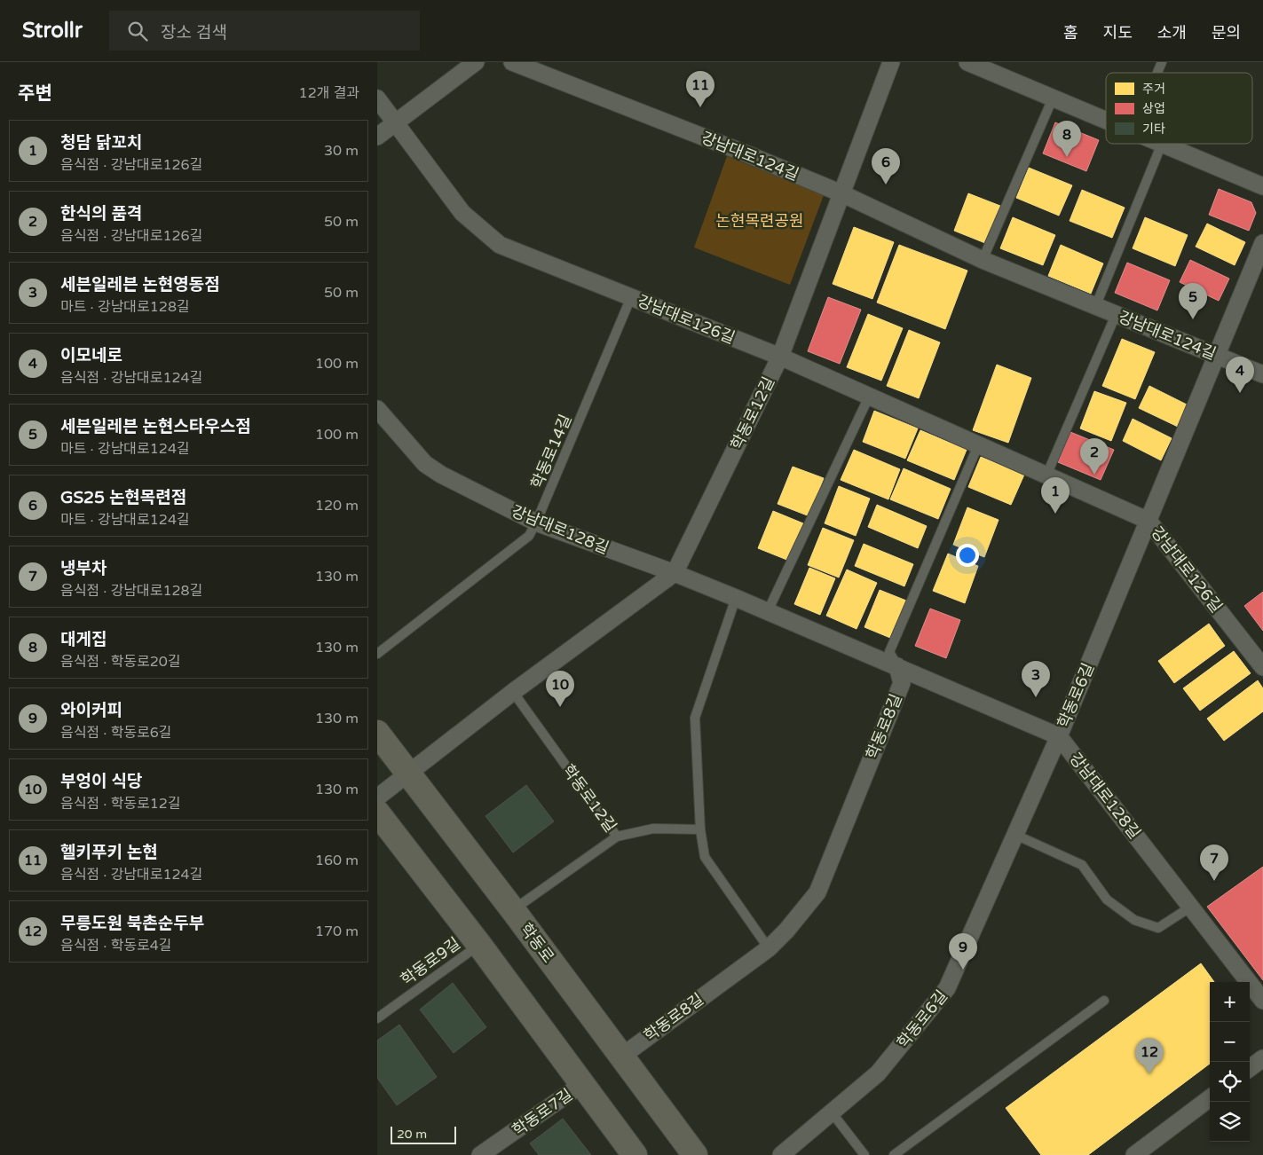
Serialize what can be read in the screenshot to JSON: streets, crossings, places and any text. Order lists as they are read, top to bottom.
{
  "streets": {
    "main road": ["학동로"],
    "street": [
      "강남대로124길",
      "강남대로126길",
      "학동로12길",
      "강남대로128길",
      "학동로6길",
      "학동로8길",
      "학동로7길"
    ],
    "lane": ["학동로14길", "학동로9길"]
  },
  "crossings": [
    ["강남대로124길", "학동로12길"],
    ["강남대로124길", "학동로6길"],
    ["강남대로126길", "학동로12길"],
    ["강남대로126길", "학동로14길"],
    ["강남대로126길", "학동로6길"],
    ["강남대로126길", "학동로8길"],
    ["학동로12길", "강남대로128길"],
    ["학동로12길", "학동로"],
    ["학동로14길", "강남대로128길"],
    ["강남대로128길", "학동로6길"],
    ["강남대로128길", "학동로8길"],
    ["학동로8길", "학동로"]
  ],
  "parks": ["논현목련공원"],
  "legend": ["주거", "상업", "기타"],
  "scale_bar": "20 m",
  "page": {
    "header": "Strollr",
    "search": "장소 검색",
    "nav": [
      "홈",
      "지도",
      "소개",
      "문의"
    ],
    "heading": ["주변", "12개 결과"],
    "pins": [
      "11",
      "8",
      "6",
      "5",
      "4",
      "2",
      "1",
      "3",
      "10",
      "7",
      "9",
      "12"
    ],
    "list": [
      {
        "mark": "1",
        "name": "청담 닭꼬치",
        "note": "음식점 · 강남대로126길",
        "value": "30 m"
      },
      {
        "mark": "2",
        "name": "한식의 품격",
        "note": "음식점 · 강남대로126길",
        "value": "50 m"
      },
      {
        "mark": "3",
        "name": "세븐일레븐 논현영동점",
        "note": "마트 · 강남대로128길",
        "value": "50 m"
      },
      {
        "mark": "4",
        "name": "이모네로",
        "note": "음식점 · 강남대로124길",
        "value": "100 m"
      },
      {
        "mark": "5",
        "name": "세븐일레븐 논현스타우스점",
        "note": "마트 · 강남대로124길",
        "value": "100 m"
      },
      {
        "mark": "6",
        "name": "GS25 논현목련점",
        "note": "마트 · 강남대로124길",
        "value": "120 m"
      },
      {
        "mark": "7",
        "name": "냉부차",
        "note": "음식점 · 강남대로128길",
        "value": "130 m"
      },
      {
        "mark": "8",
        "name": "대게집",
        "note": "음식점 · 학동로20길",
        "value": "130 m"
      },
      {
        "mark": "9",
        "name": "와이커피",
        "note": "음식점 · 학동로6길",
        "value": "130 m"
      },
      {
        "mark": "10",
        "name": "부엉이 식당",
        "note": "음식점 · 학동로12길",
        "value": "130 m"
      },
      {
        "mark": "11",
        "name": "헬키푸키 논현",
        "note": "음식점 · 강남대로124길",
        "value": "160 m"
      },
      {
        "mark": "12",
        "name": "무릉도원 북촌순두부",
        "note": "음식점 · 학동로4길",
        "value": "170 m"
      }
    ],
    "map_buttons": ["+", "−"],
    "scale": "20 m"
  }
}
